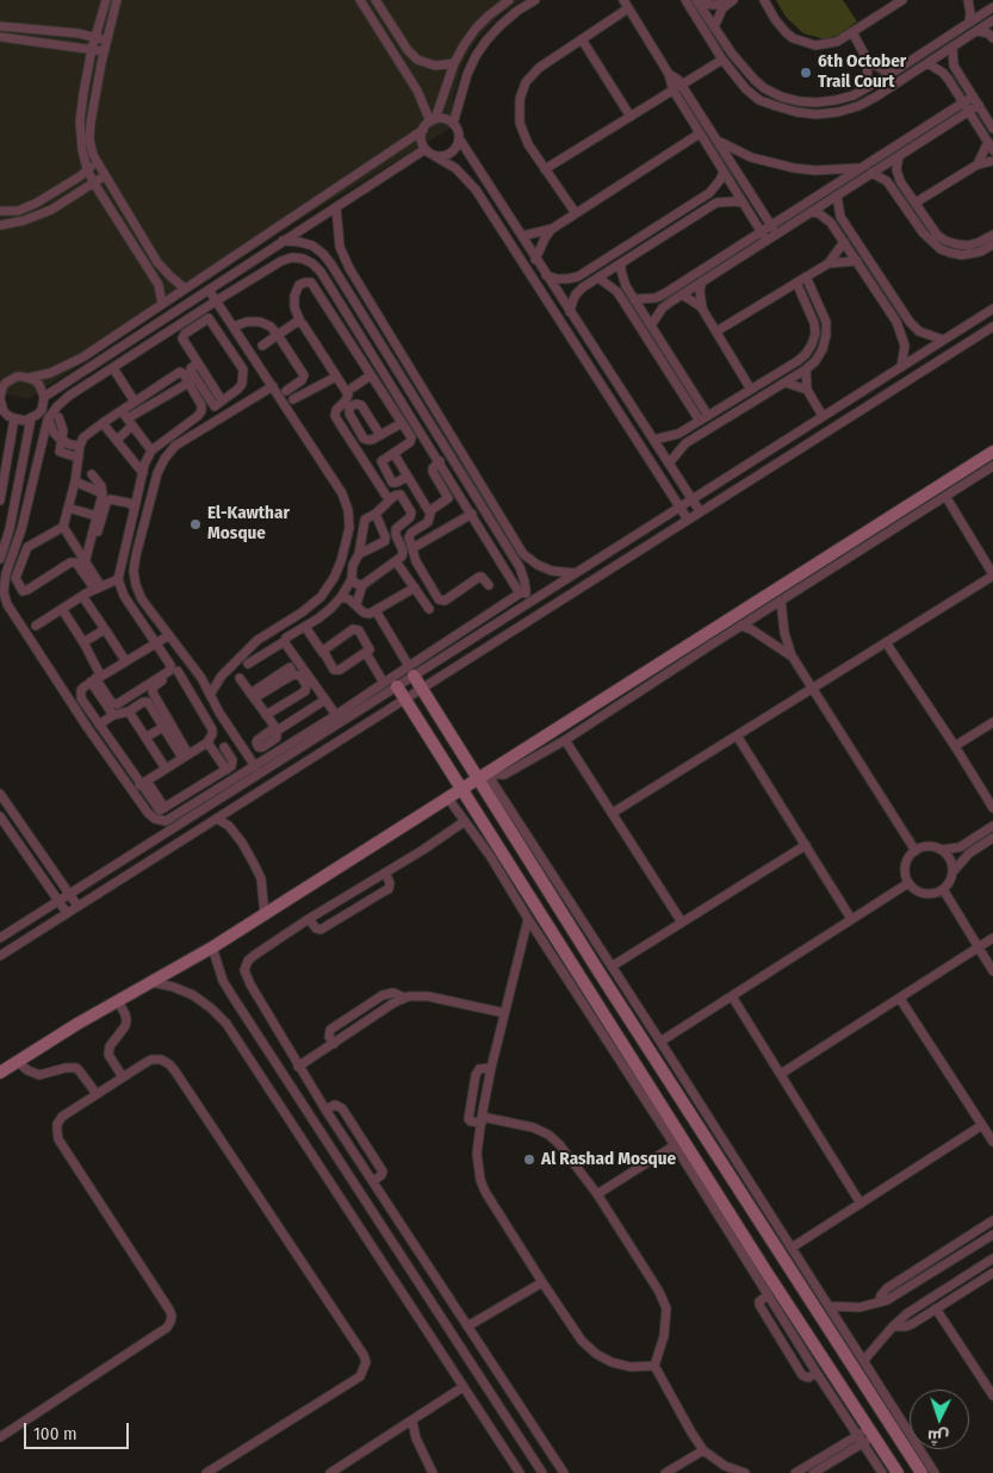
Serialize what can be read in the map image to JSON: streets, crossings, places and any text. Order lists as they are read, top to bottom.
{
  "places": ["6th October Trail Court", "El-Kawthar Mosque", "Al Rashad Mosque"],
  "scale_bar": "100 m",
  "north": "bottom"
}
